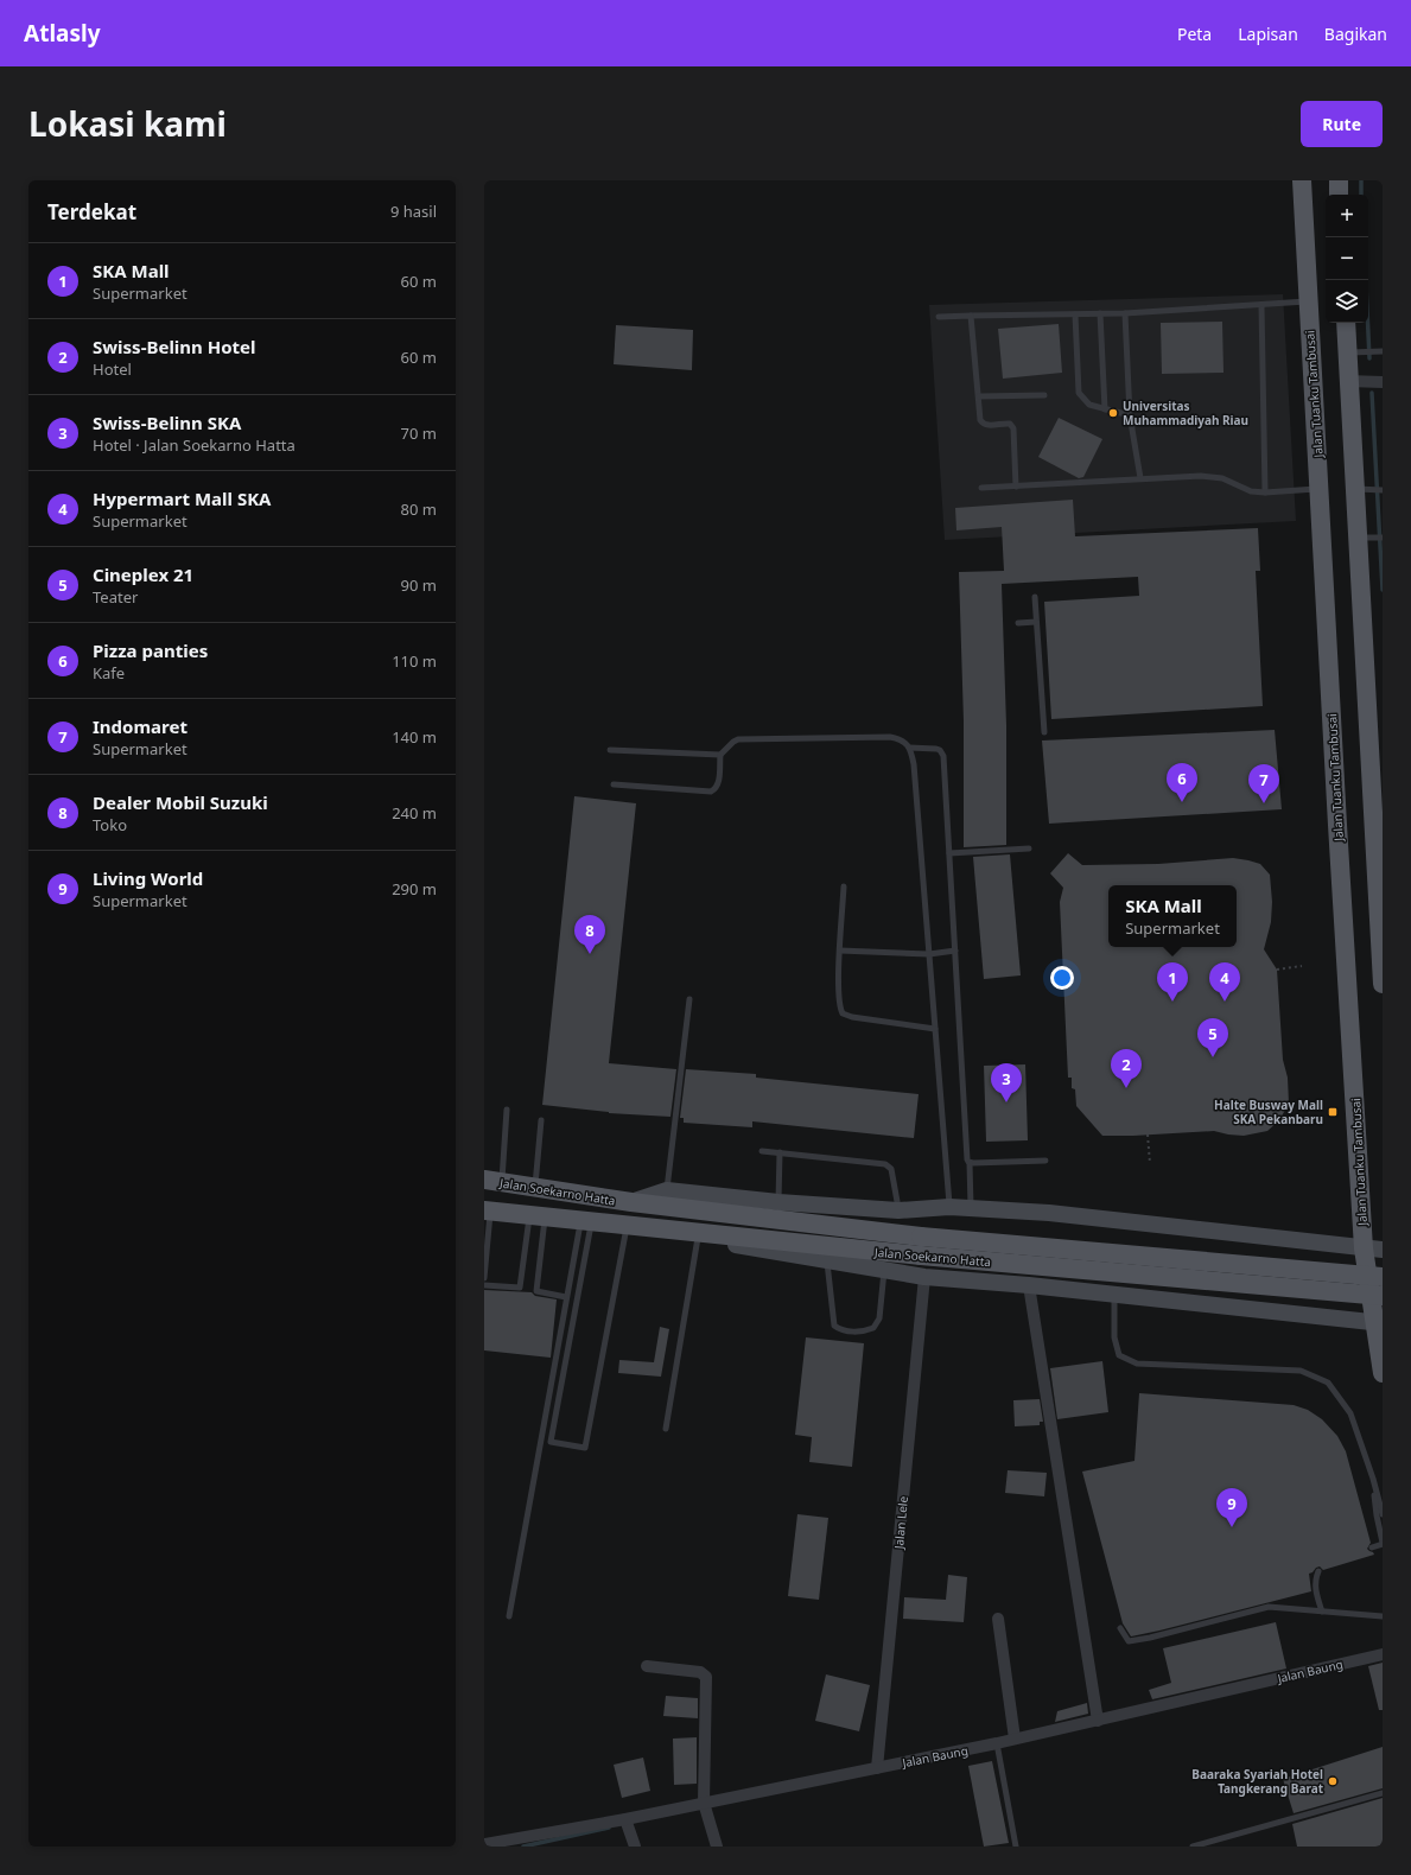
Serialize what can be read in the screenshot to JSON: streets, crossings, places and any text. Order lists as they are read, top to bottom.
{
  "streets": {
    "main road": ["Jalan Tuanku Tambusai", "Jalan Soekarno Hatta"],
    "street": ["Jalan Lele", "Jalan Baung"]
  },
  "crossings": [
    ["Jalan Tuanku Tambusai", "Jalan Soekarno Hatta"],
    ["Jalan Lele", "Jalan Baung"]
  ],
  "places": {
    "other": ["Universitas Muhammadiyah Riau", "Baaraka Syariah Hotel Tangkerang Barat"],
    "transit": ["Halte Busway Mall SKA Pekanbaru"]
  },
  "page": {
    "header": "Atlasly",
    "nav": ["Peta", "Lapisan", "Bagikan"],
    "title": "Lokasi kami",
    "buttons": "Rute",
    "heading": ["Terdekat", "9 hasil"],
    "map_buttons": ["+", "−"],
    "list": [
      {
        "mark": "1",
        "name": "SKA Mall",
        "note": "Supermarket",
        "value": "60 m"
      },
      {
        "mark": "2",
        "name": "Swiss-Belinn Hotel",
        "note": "Hotel",
        "value": "60 m"
      },
      {
        "mark": "3",
        "name": "Swiss-Belinn SKA",
        "note": "Hotel · Jalan Soekarno Hatta",
        "value": "70 m"
      },
      {
        "mark": "4",
        "name": "Hypermart Mall SKA",
        "note": "Supermarket",
        "value": "80 m"
      },
      {
        "mark": "5",
        "name": "Cineplex 21",
        "note": "Teater",
        "value": "90 m"
      },
      {
        "mark": "6",
        "name": "Pizza panties",
        "note": "Kafe",
        "value": "110 m"
      },
      {
        "mark": "7",
        "name": "Indomaret",
        "note": "Supermarket",
        "value": "140 m"
      },
      {
        "mark": "8",
        "name": "Dealer Mobil Suzuki",
        "note": "Toko",
        "value": "240 m"
      },
      {
        "mark": "9",
        "name": "Living World",
        "note": "Supermarket",
        "value": "290 m"
      }
    ],
    "pins": [
      "6",
      "7",
      "8",
      "1",
      "4",
      "5",
      "2",
      "3",
      "9"
    ],
    "popup": ["SKA Mall", "Supermarket"]
  }
}
